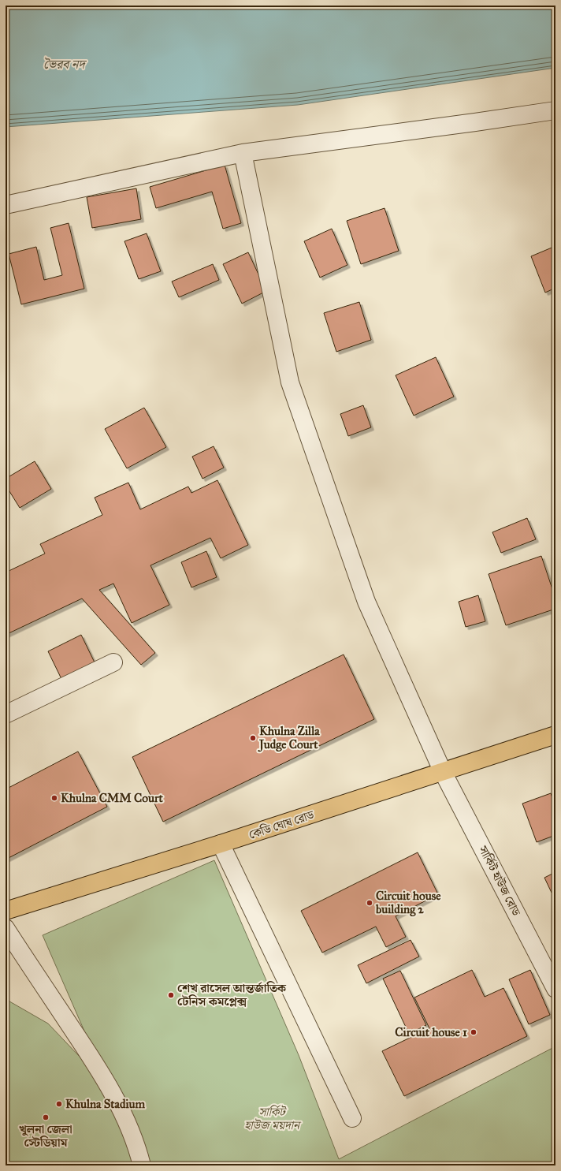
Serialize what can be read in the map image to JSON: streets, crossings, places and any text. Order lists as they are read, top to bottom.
{
  "streets": {
    "main road": ["কেডি ঘোষ রোড"],
    "street": ["সার্কিট হাউজ রোড"]
  },
  "crossings": [
    ["কেডি ঘোষ রোড", "সার্কিট হাউজ রোড"]
  ],
  "water": ["ভৈরব নদ"],
  "parks": ["সার্কিট হাউজ ময়দান"],
  "places": [
    "Khulna Zilla Judge Court",
    "Khulna CMM Court",
    "Circuit house building 2",
    "শেখ রাসেল আন্তর্জাতিক টেনিস কমপ্লেক্স",
    "Circuit house 1",
    "Khulna Stadium",
    "খুলনা জেলা স্টেডিয়াম"
  ]
}
